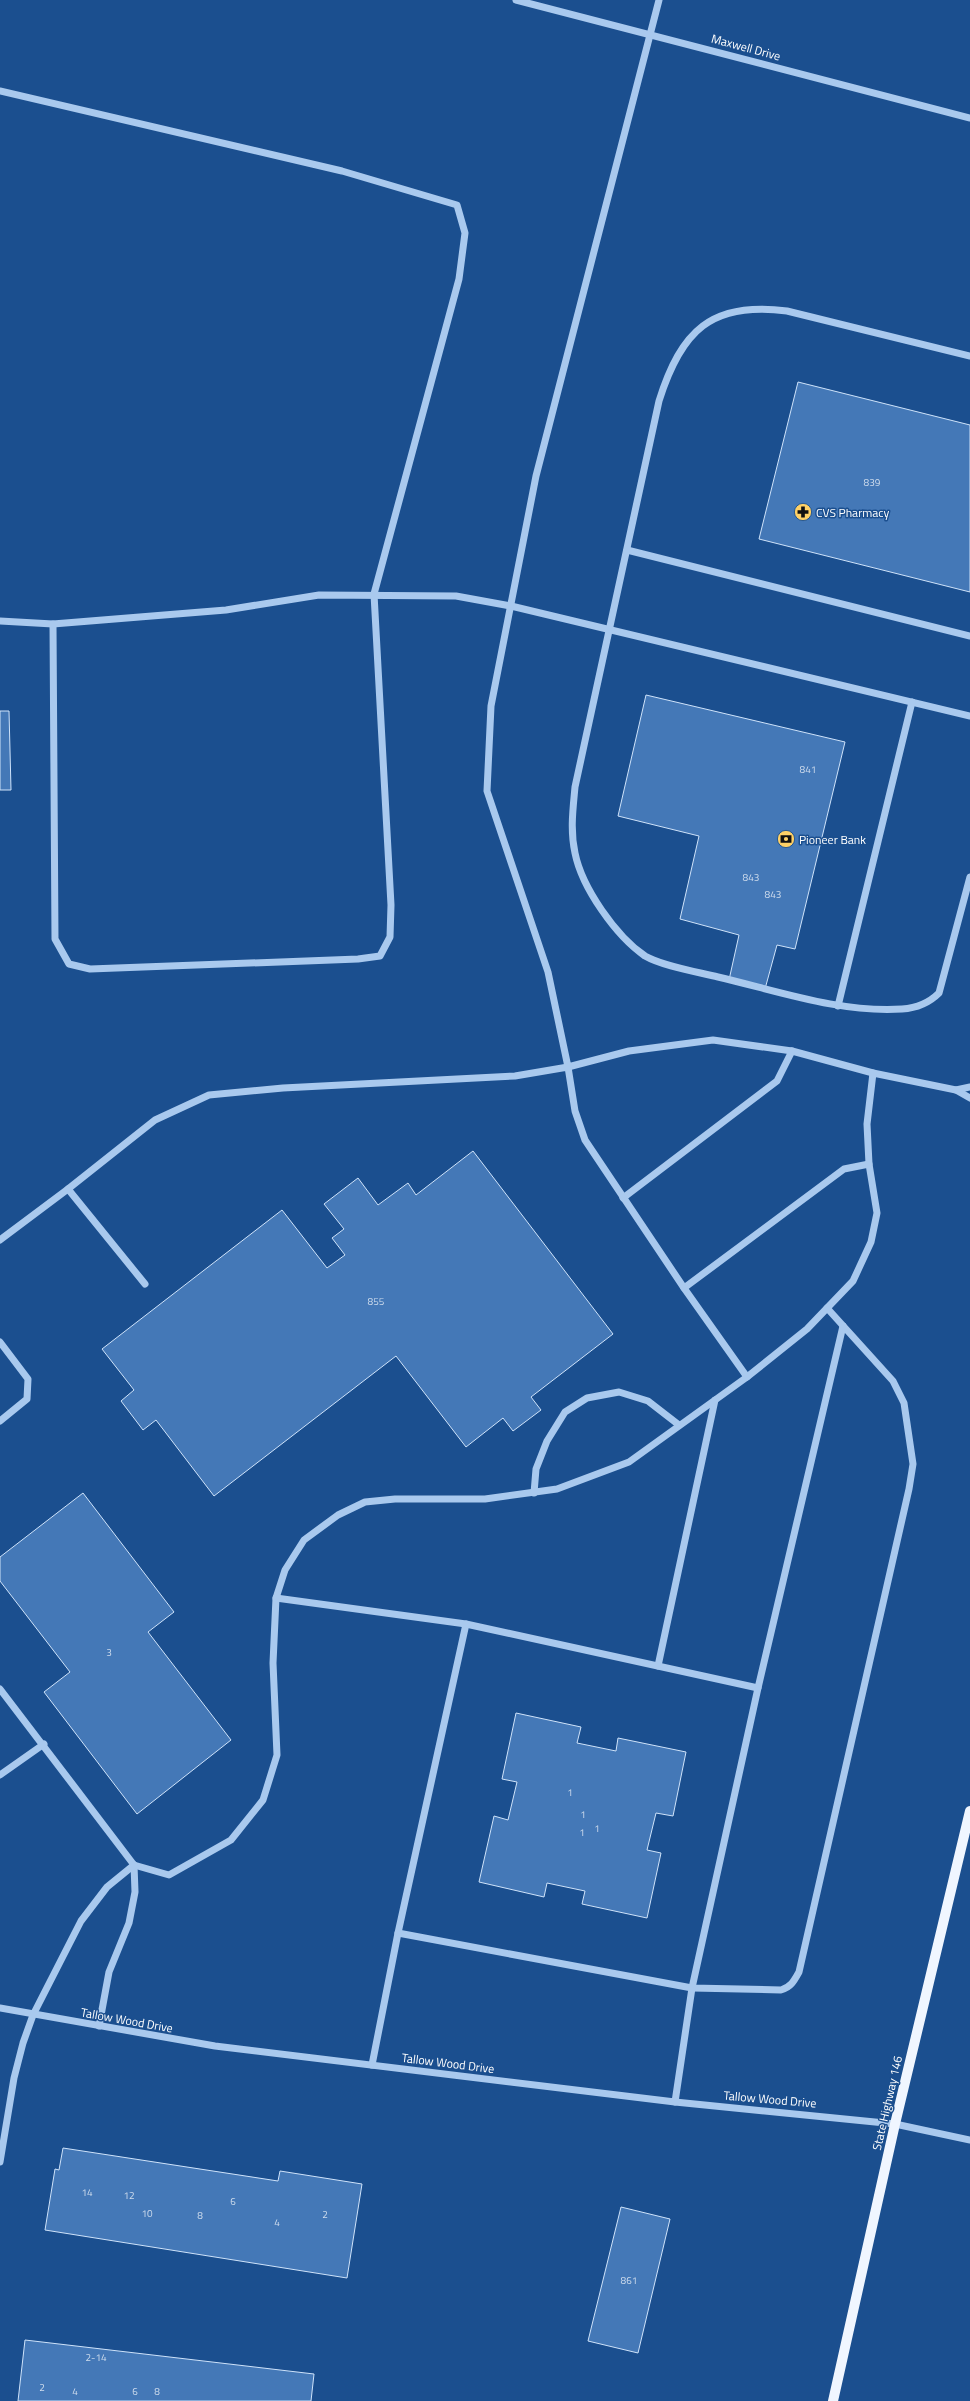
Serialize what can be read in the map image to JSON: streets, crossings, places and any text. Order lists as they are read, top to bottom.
{
  "streets": {
    "main road": ["State Highway 146"],
    "street": ["Maxwell Drive", "Tallow Wood Drive"]
  },
  "crossings": [
    ["Tallow Wood Drive", "State Highway 146"]
  ],
  "places": {
    "pharmacy": ["CVS Pharmacy"],
    "bank": ["Pioneer Bank"]
  },
  "house_numbers": [
    "839",
    "841",
    "843",
    "843",
    "855",
    "3",
    "1",
    "1",
    "1",
    "1",
    "14",
    "12",
    "6",
    "10",
    "2",
    "8",
    "4",
    "861",
    "2-14",
    "2",
    "4",
    "6",
    "8"
  ]
}
